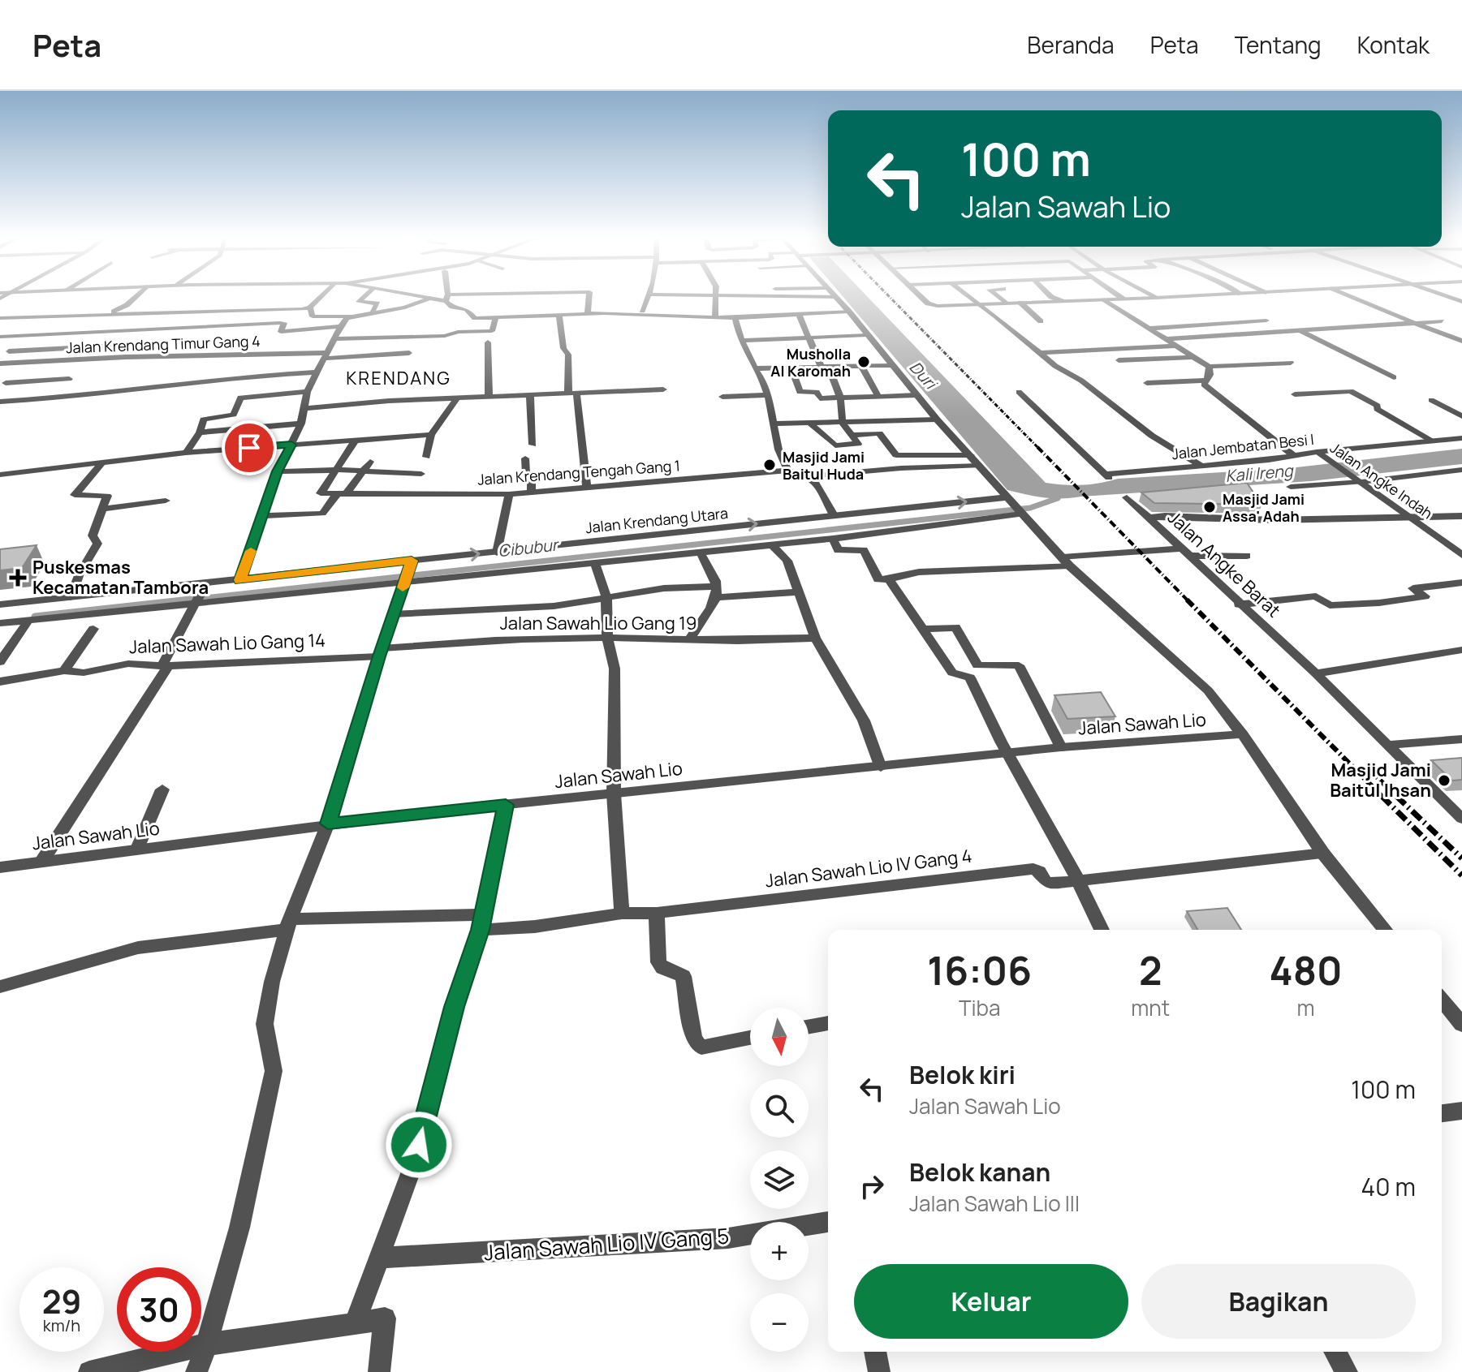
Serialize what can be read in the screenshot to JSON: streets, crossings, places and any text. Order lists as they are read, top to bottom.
{
  "streets": {
    "street": [
      "Jalan Krendang Timur Gang 4",
      "Jalan Jembatan Besi I",
      "Jalan Krendang Tengah Gang 1",
      "Jalan Angke Indah",
      "Jalan Krendang Utara",
      "Jalan Angke Barat",
      "Jalan Sawah Lio Gang 19",
      "Jalan Sawah Lio Gang 14",
      "Jalan Sawah Lio",
      "Jalan Sawah Lio IV Gang 4",
      "Jalan Sawah Lio IV Gang 5"
    ]
  },
  "crossings": [
    ["Jalan Jembatan Besi I", "Jalan Angke Indah"],
    ["Jalan Angke Indah", "Jalan Angke Barat"],
    ["Jalan Sawah Lio Gang 19", "Jalan Sawah Lio Gang 14"]
  ],
  "districts": ["KRENDANG"],
  "water": ["Duri", "Kali Ireng", "Cibubur"],
  "places": {
    "other": [
      "Musholla Al Karomah",
      "Masjid Jami Baitul Huda",
      "Masjid Jami Assa' Adah",
      "Masjid Jami Baitul Ihsan"
    ],
    "health": ["Puskesmas Kecamatan Tambora"]
  },
  "north": "bottom",
  "page": {
    "header": "Peta",
    "nav": [
      "Beranda",
      "Peta",
      "Tentang",
      "Kontak"
    ],
    "turn": ["100 m", "Jalan Sawah Lio"],
    "eta": [
      "16:06",
      "Tiba",
      "2",
      "mnt",
      "480",
      "m"
    ],
    "map_buttons": ["+", "−"],
    "list": [
      {
        "name": "Belok kiri",
        "note": "Jalan Sawah Lio",
        "value": "100 m"
      },
      {
        "name": "Belok kanan",
        "note": "Jalan Sawah Lio III",
        "value": "40 m"
      }
    ],
    "buttons": ["Keluar", "Bagikan"],
    "speed": "29 km/h",
    "limit": "30"
  }
}
